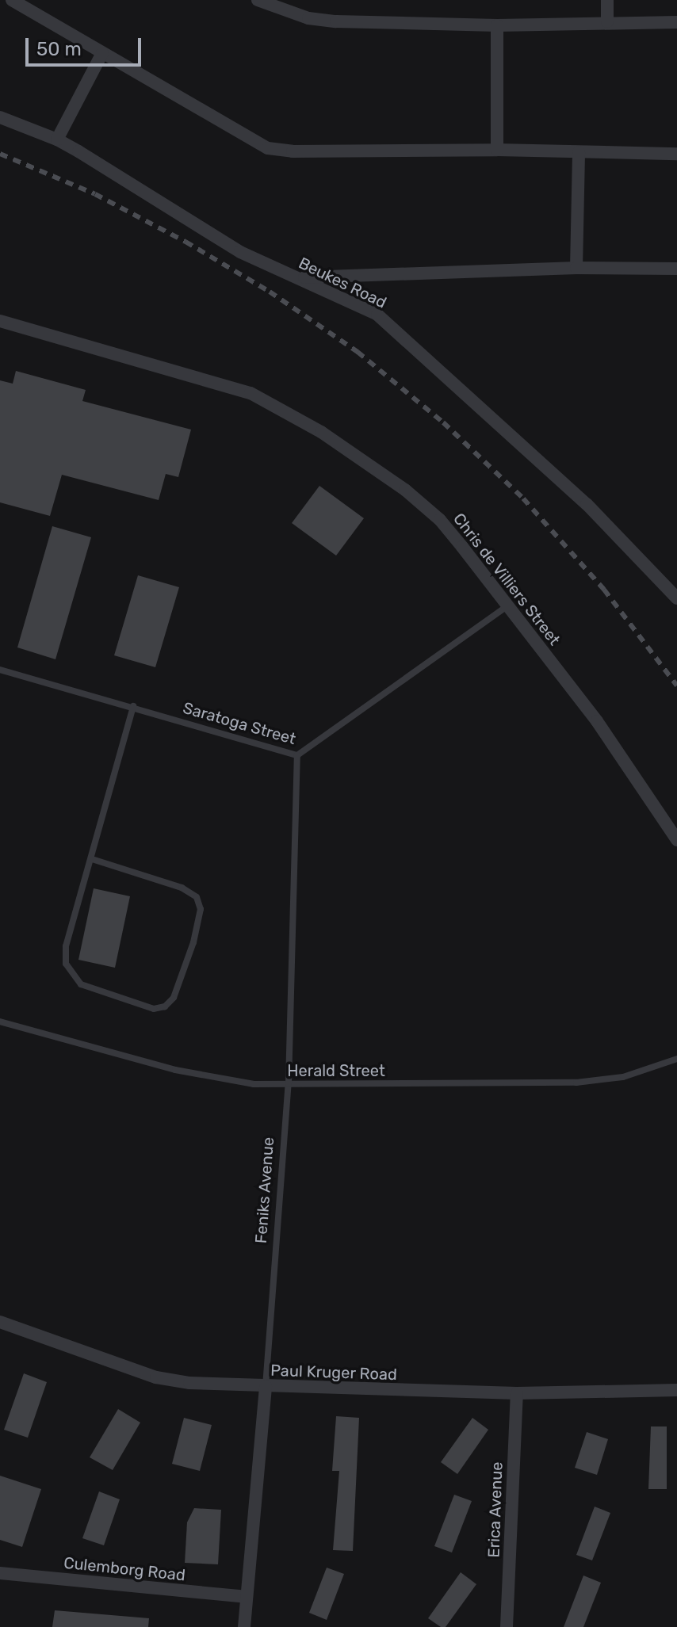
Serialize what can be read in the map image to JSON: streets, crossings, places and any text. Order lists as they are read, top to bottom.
{
  "streets": {
    "street": [
      "Beukes Road",
      "Chris de Villiers Street",
      "Feniks Avenue",
      "Paul Kruger Road",
      "Erica Avenue",
      "Culemborg Road"
    ],
    "lane": ["Saratoga Street", "Herald Street"]
  },
  "crossings": [
    ["Chris de Villiers Street", "Saratoga Street"],
    ["Saratoga Street", "Feniks Avenue"],
    ["Herald Street", "Feniks Avenue"],
    ["Feniks Avenue", "Paul Kruger Road"],
    ["Feniks Avenue", "Culemborg Road"],
    ["Paul Kruger Road", "Erica Avenue"]
  ],
  "scale_bar": "50 m"
}
